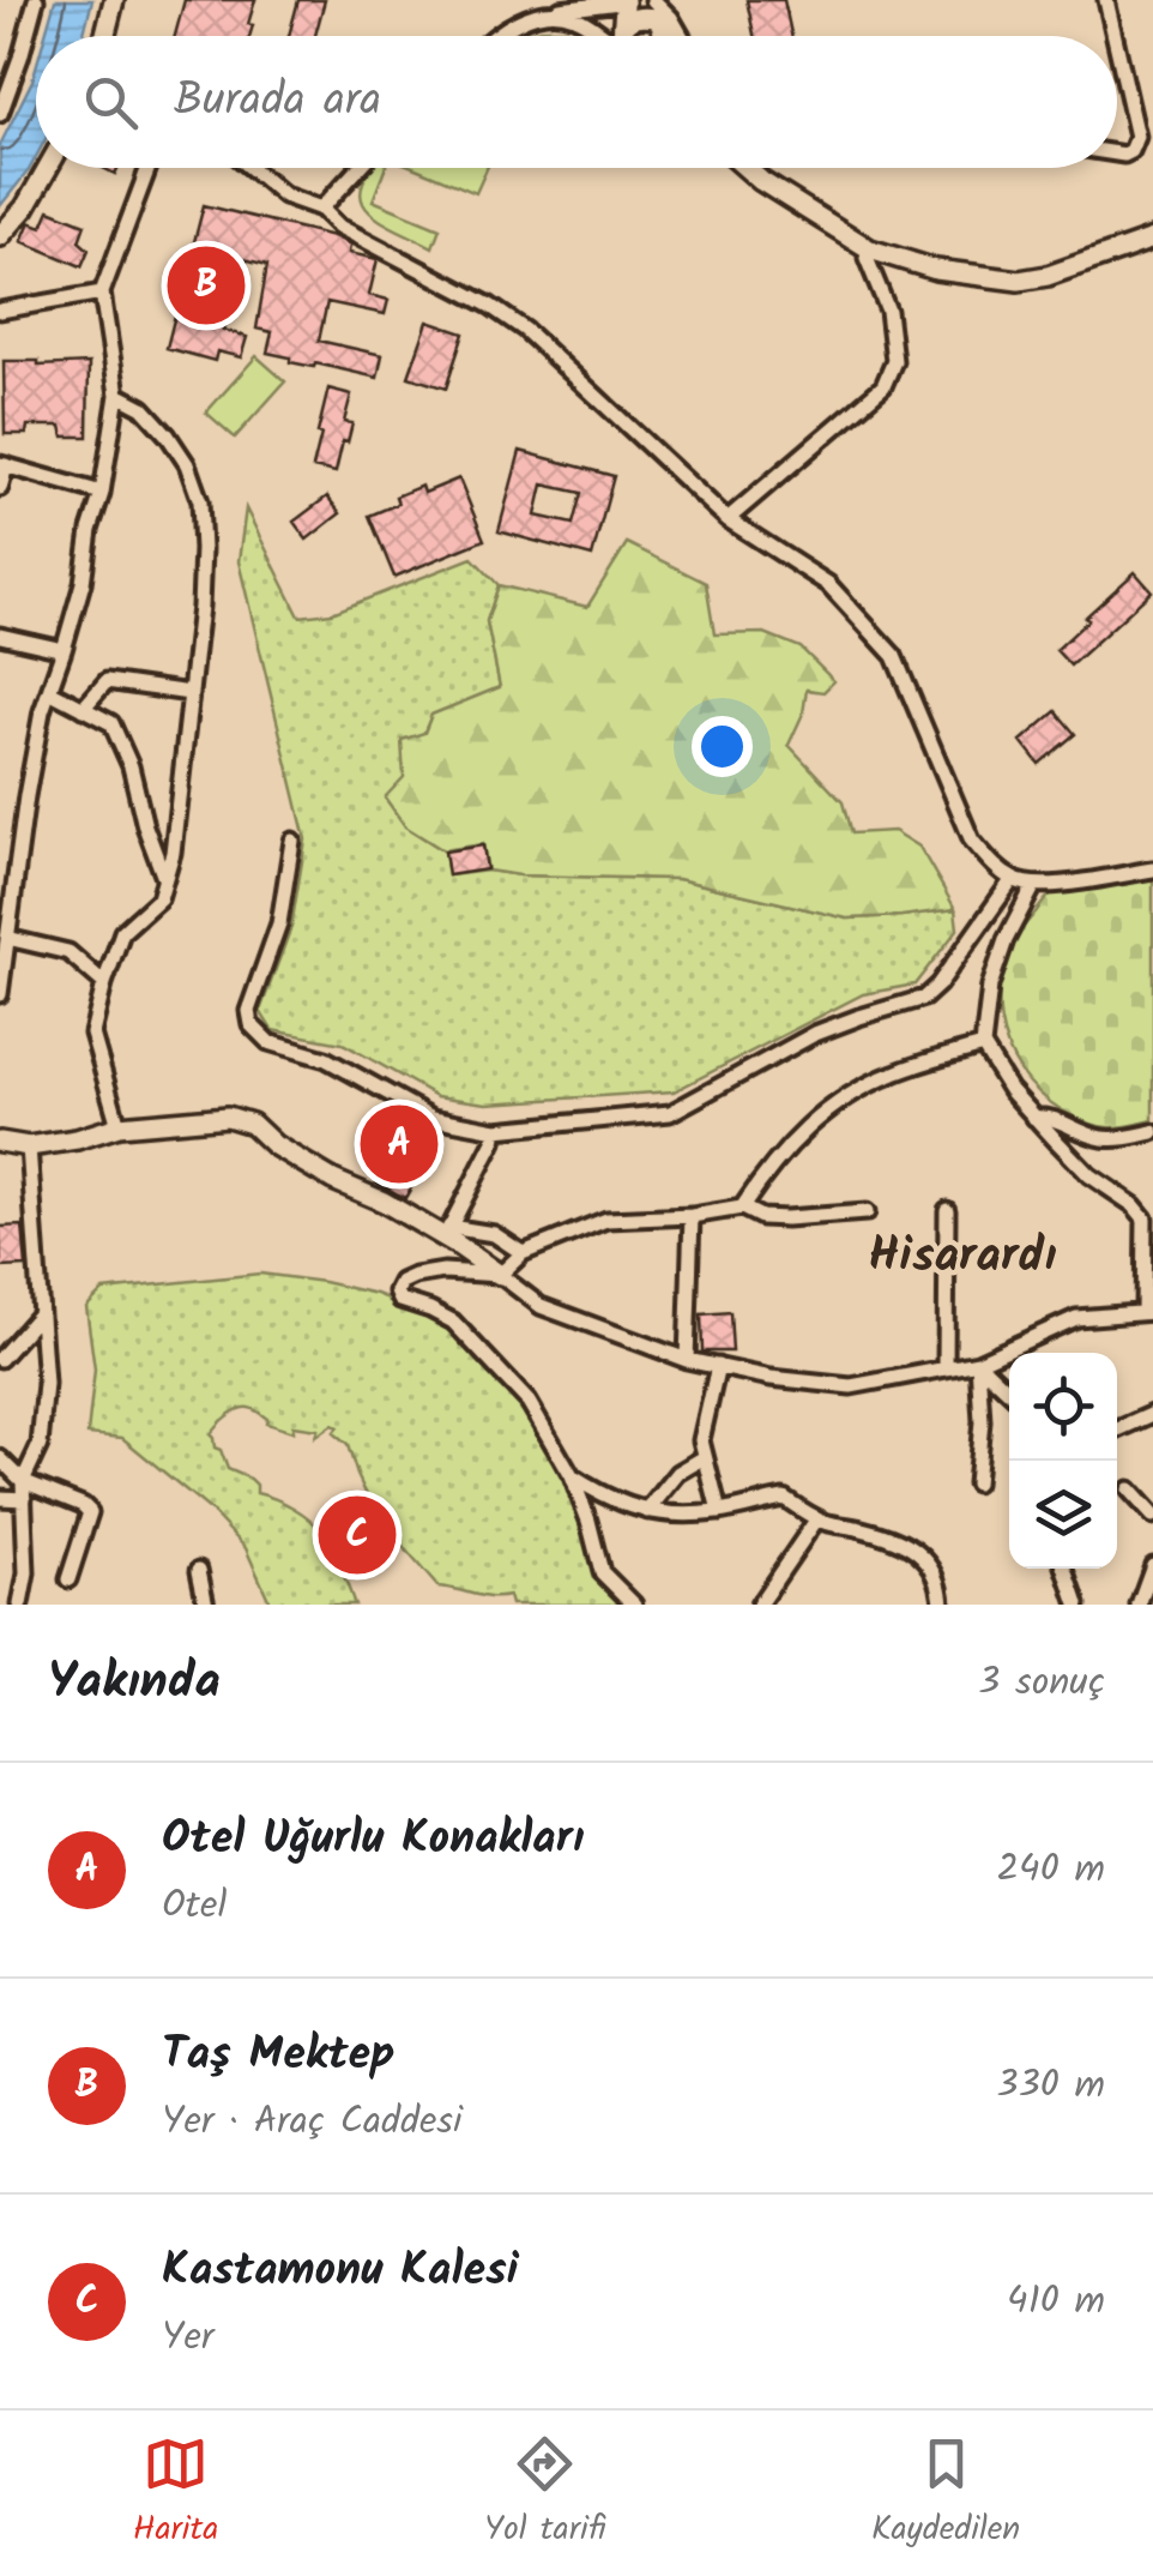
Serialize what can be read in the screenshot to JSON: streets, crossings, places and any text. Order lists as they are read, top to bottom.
{
  "districts": ["Hisarardı"],
  "page": {
    "search": "Burada ara",
    "pins": ["B", "A", "C"],
    "heading": ["Yakında", "3 sonuç"],
    "list": [
      {
        "mark": "A",
        "name": "Otel Uğurlu Konakları",
        "note": "Otel",
        "value": "240 m"
      },
      {
        "mark": "B",
        "name": "Taş Mektep",
        "note": "Yer · Araç Caddesi",
        "value": "330 m"
      },
      {
        "mark": "C",
        "name": "Kastamonu Kalesi",
        "note": "Yer",
        "value": "410 m"
      }
    ],
    "nav": ["Harita", "Yol tarifi", "Kaydedilen"]
  }
}
